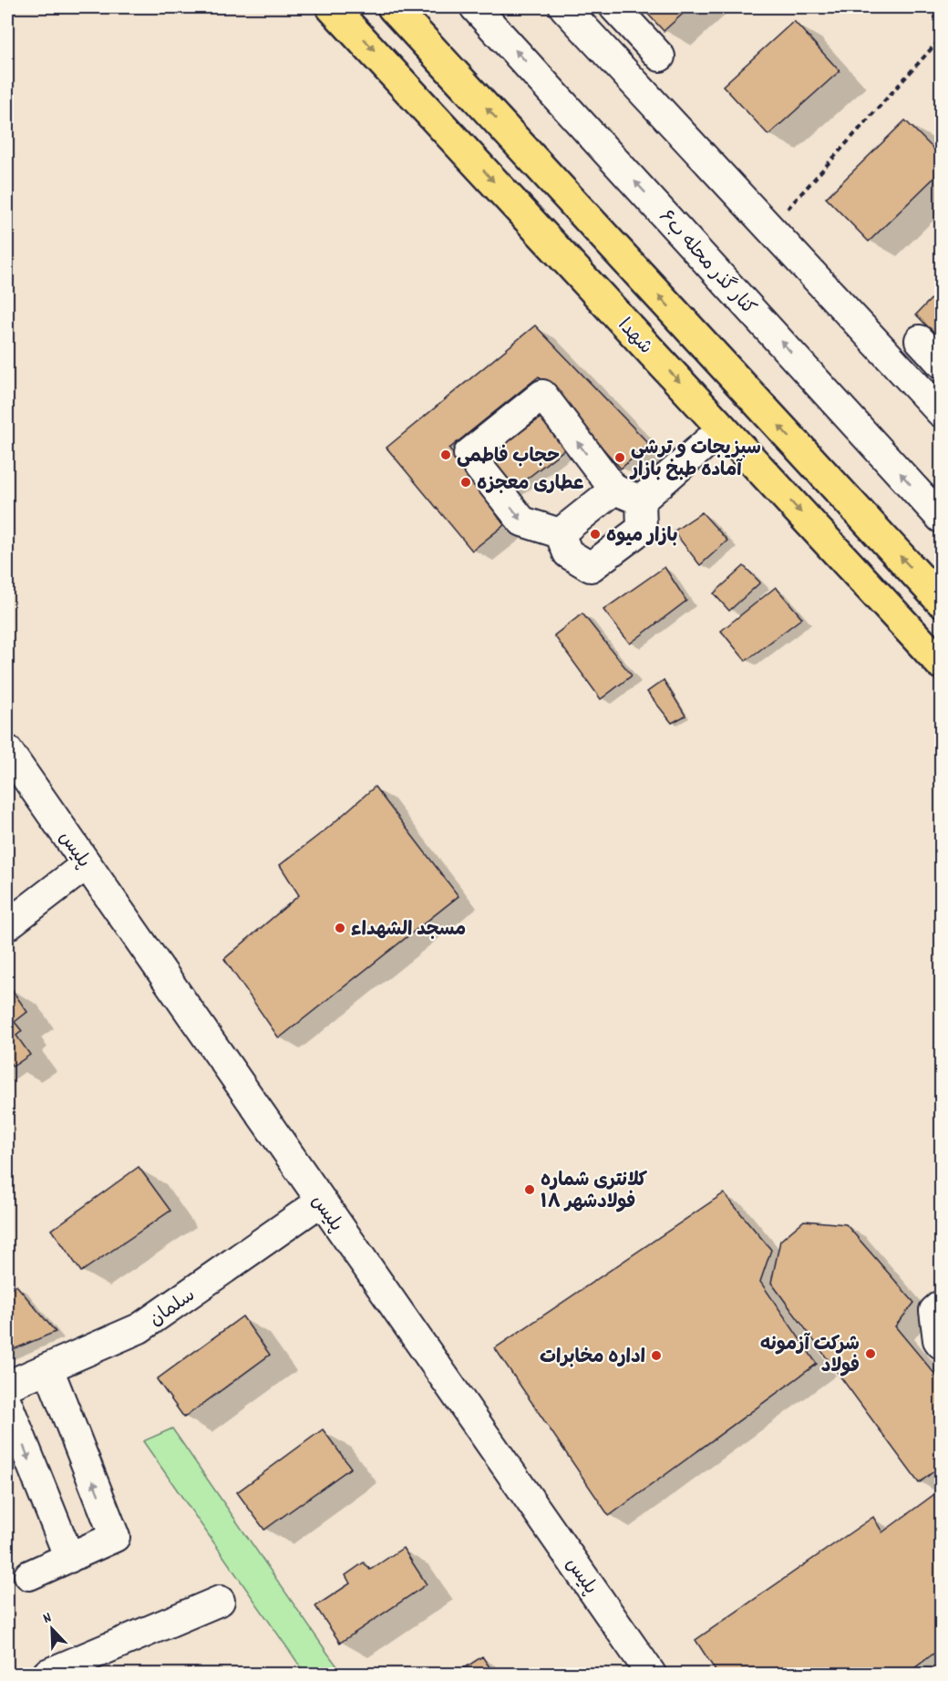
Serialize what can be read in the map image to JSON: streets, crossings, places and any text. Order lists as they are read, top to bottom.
{
  "streets": {
    "main road": ["شهدا"],
    "street": ["کنار گذر محله ب۶", "پلیس", "سلمان"]
  },
  "crossings": [
    ["پلیس", "سلمان"]
  ],
  "places": [
    "حجاب فاطمی",
    "سبزیجات و ترشی آماده طبخ بازار",
    "عطاری معجزه",
    "بازار میوه",
    "مسجد الشهداء",
    "کلانتری شماره ۱۸ فولادشهر",
    "شرکت آزمونه فولاد",
    "اداره مخابرات"
  ],
  "north": "top left"
}
